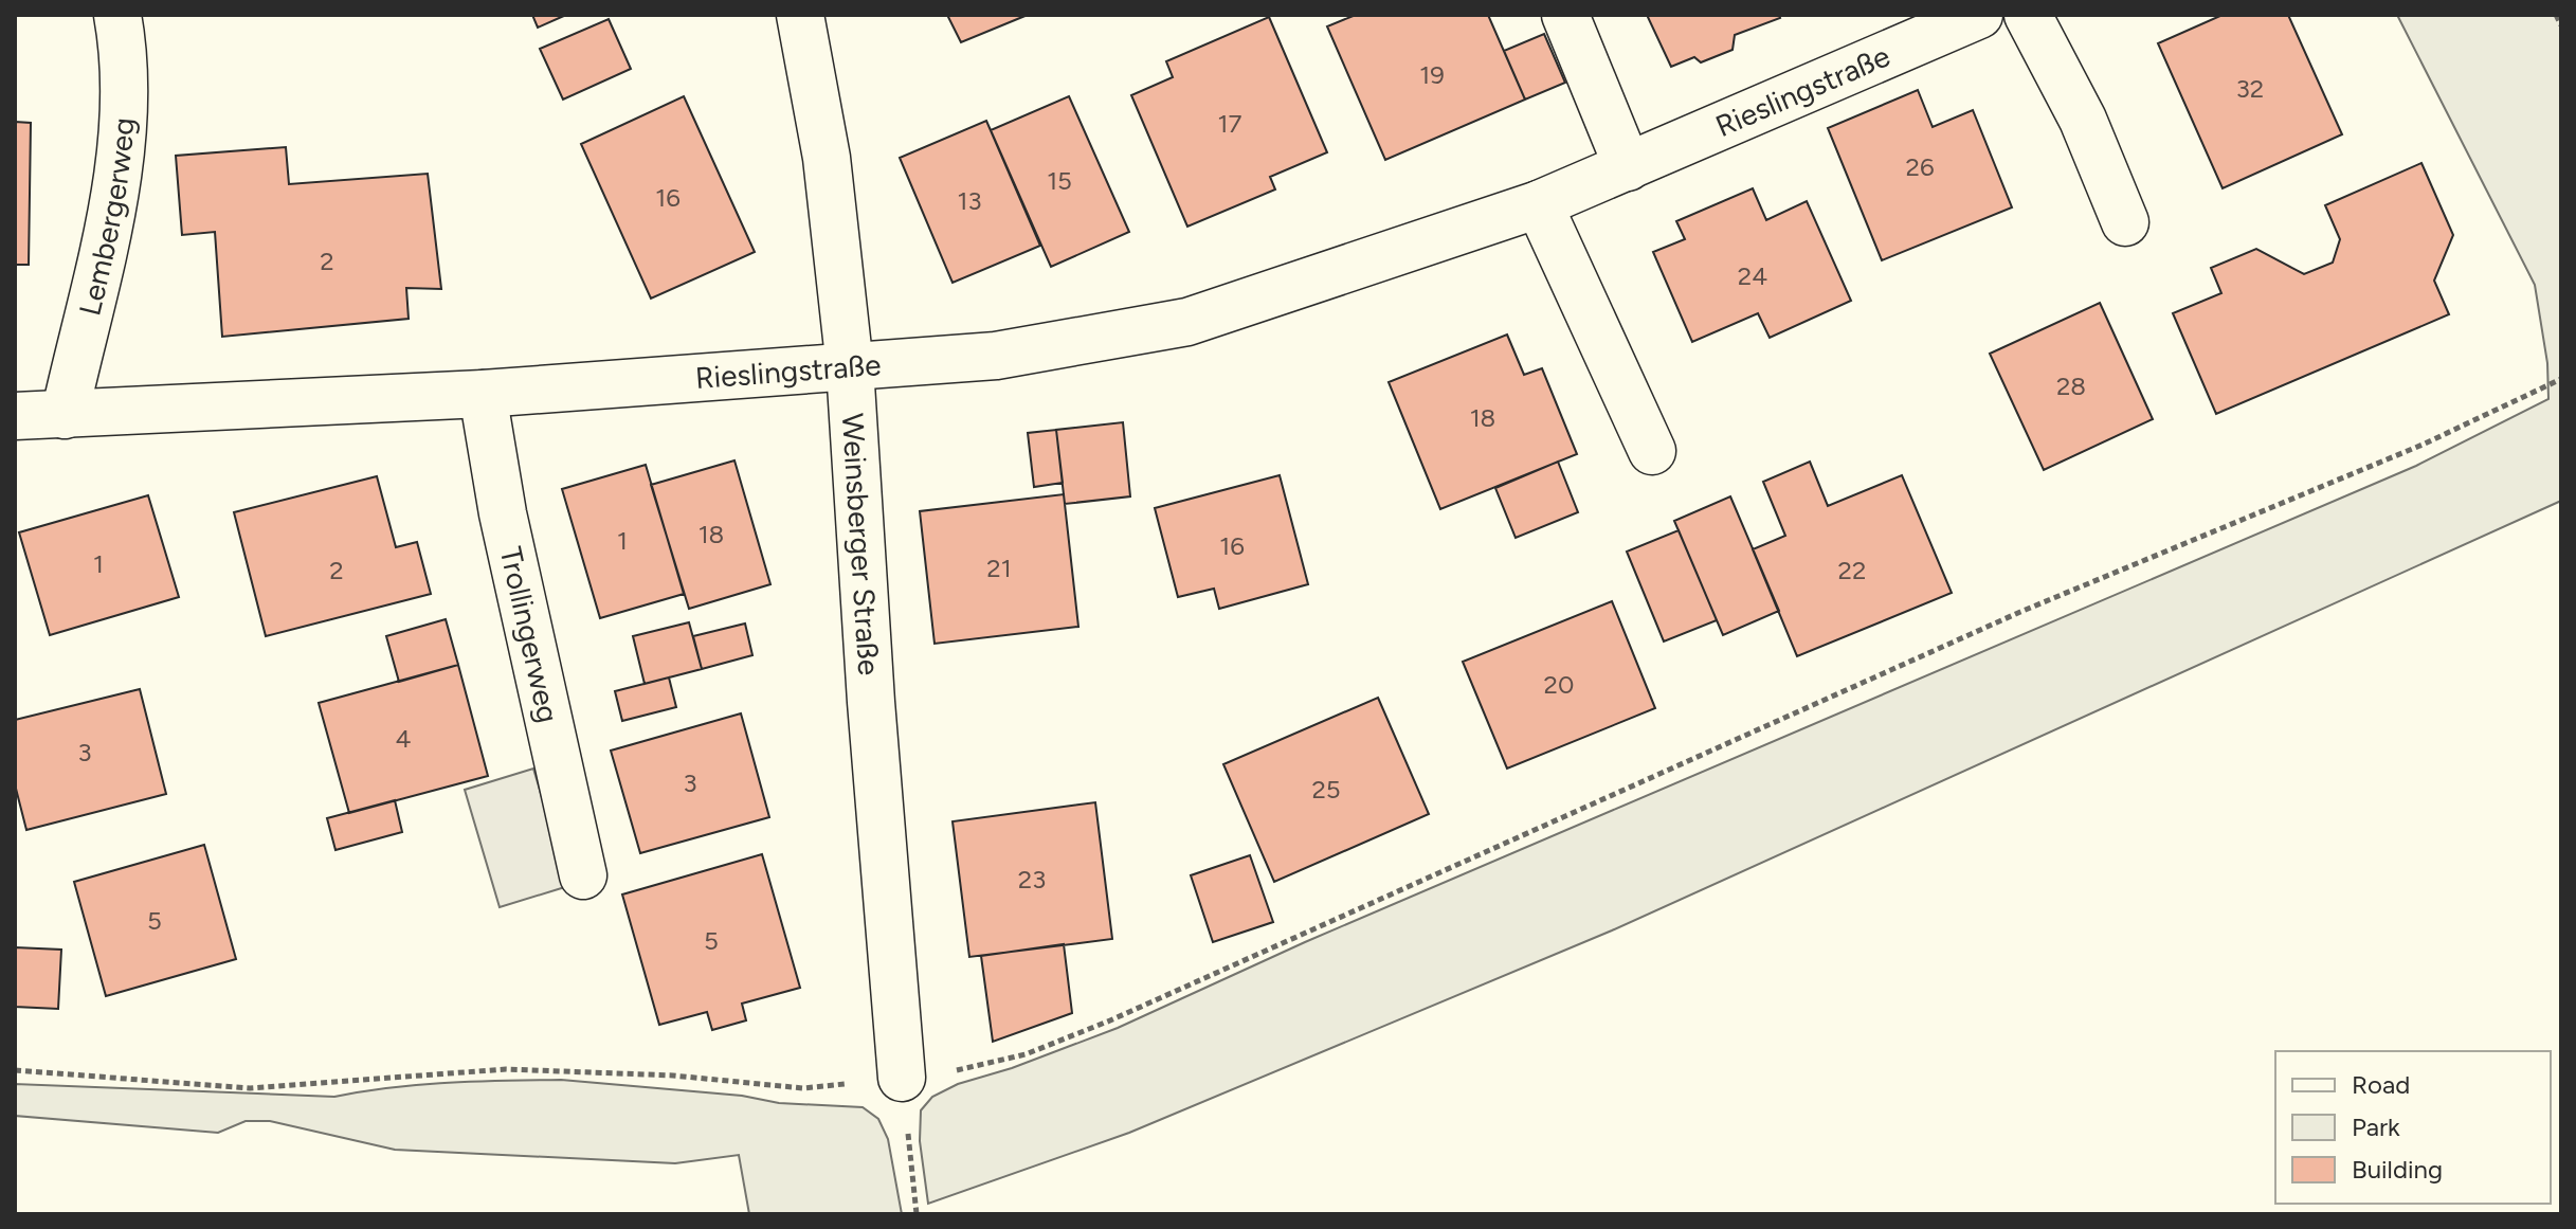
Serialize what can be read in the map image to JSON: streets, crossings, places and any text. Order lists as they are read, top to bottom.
{
  "streets": {
    "street": [
      "Rieslingstraße",
      "Lembergerweg",
      "Weinsberger Straße",
      "Trollingerweg"
    ]
  },
  "crossings": [
    ["Rieslingstraße", "Lembergerweg"],
    ["Rieslingstraße", "Weinsberger Straße"],
    ["Rieslingstraße", "Trollingerweg"]
  ],
  "house_numbers": [
    "19",
    "32",
    "17",
    "26",
    "15",
    "16",
    "13",
    "2",
    "24",
    "28",
    "18",
    "18",
    "1",
    "16",
    "1",
    "21",
    "2",
    "22",
    "20",
    "4",
    "3",
    "3",
    "25",
    "23",
    "5",
    "5"
  ],
  "legend": ["Road", "Park", "Building"]
}
